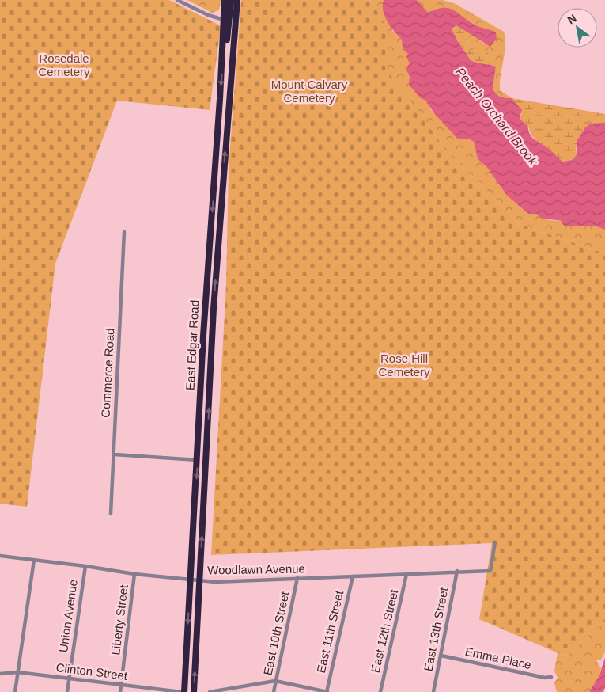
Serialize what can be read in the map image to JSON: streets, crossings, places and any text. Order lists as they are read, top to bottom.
{
  "streets": {
    "highway": ["East Edgar Road"],
    "street": [
      "Commerce Road",
      "Woodlawn Avenue",
      "Union Avenue",
      "Liberty Street",
      "East 13th Street",
      "East 12th Street",
      "East 11th Street",
      "East 10th Street",
      "Emma Place",
      "Clinton Street"
    ]
  },
  "crossings": [
    ["East Edgar Road", "Woodlawn Avenue"],
    ["East Edgar Road", "Clinton Street"],
    ["Woodlawn Avenue", "Union Avenue"],
    ["Woodlawn Avenue", "Liberty Street"],
    ["Woodlawn Avenue", "East 13th Street"],
    ["Woodlawn Avenue", "East 12th Street"],
    ["Woodlawn Avenue", "East 11th Street"],
    ["Woodlawn Avenue", "East 10th Street"],
    ["Union Avenue", "Clinton Street"],
    ["Liberty Street", "Clinton Street"],
    ["East 13th Street", "Emma Place"]
  ],
  "water": ["Peach Orchard Brook"],
  "parks": ["Rosedale Cemetery", "Mount Calvary Cemetery", "Rose Hill Cemetery"],
  "north": "top left"
}
